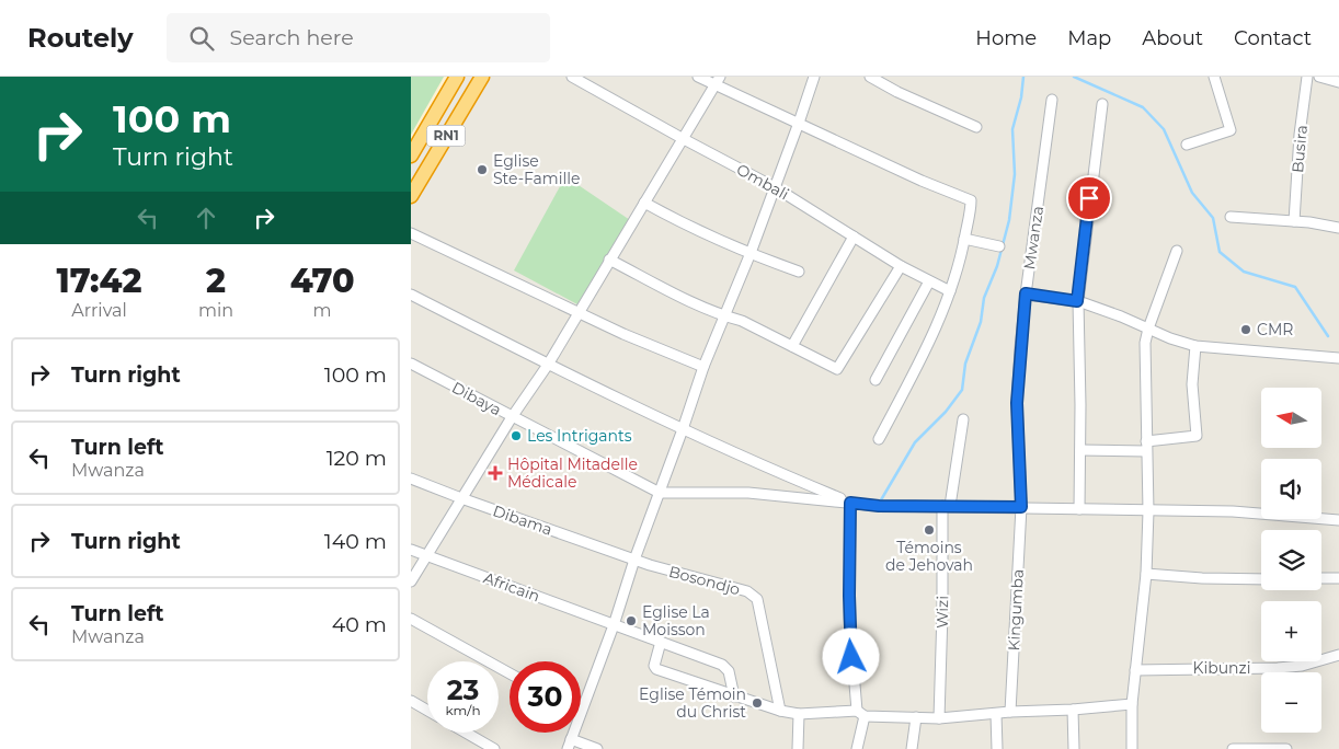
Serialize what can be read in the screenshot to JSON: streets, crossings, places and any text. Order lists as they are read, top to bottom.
{
  "streets": {
    "highway": ["RN1"],
    "street": [
      "Busira",
      "Ombali",
      "Mwanza",
      "Dibaya",
      "Dibama",
      "Bosondjo",
      "Africain",
      "Kingumba",
      "Wizi",
      "Kibunzi"
    ]
  },
  "crossings": [
    ["Mwanza", "Kingumba"],
    ["Dibama", "Bosondjo"]
  ],
  "places": {
    "other": [
      "Eglise Ste-Famille",
      "CMR",
      "Les Intrigants",
      "Témoins de Jehovah",
      "Eglise La Moisson",
      "Eglise Témoin du Christ"
    ],
    "health": ["Hôpital Mitadelle Médicale"]
  },
  "north": "left",
  "page": {
    "header": "Routely",
    "search": "Search here",
    "nav": [
      "Home",
      "Map",
      "About",
      "Contact"
    ],
    "turn": ["100 m", "Turn right"],
    "eta": [
      "17:42",
      "Arrival",
      "2",
      "min",
      "470",
      "m"
    ],
    "list": [
      {
        "name": "Turn right",
        "value": "100 m"
      },
      {
        "name": "Turn left",
        "note": "Mwanza",
        "value": "120 m"
      },
      {
        "name": "Turn right",
        "value": "140 m"
      },
      {
        "name": "Turn left",
        "note": "Mwanza",
        "value": "40 m"
      }
    ],
    "map_buttons": ["+", "−"],
    "speed": "23 km/h",
    "limit": "30"
  }
}
